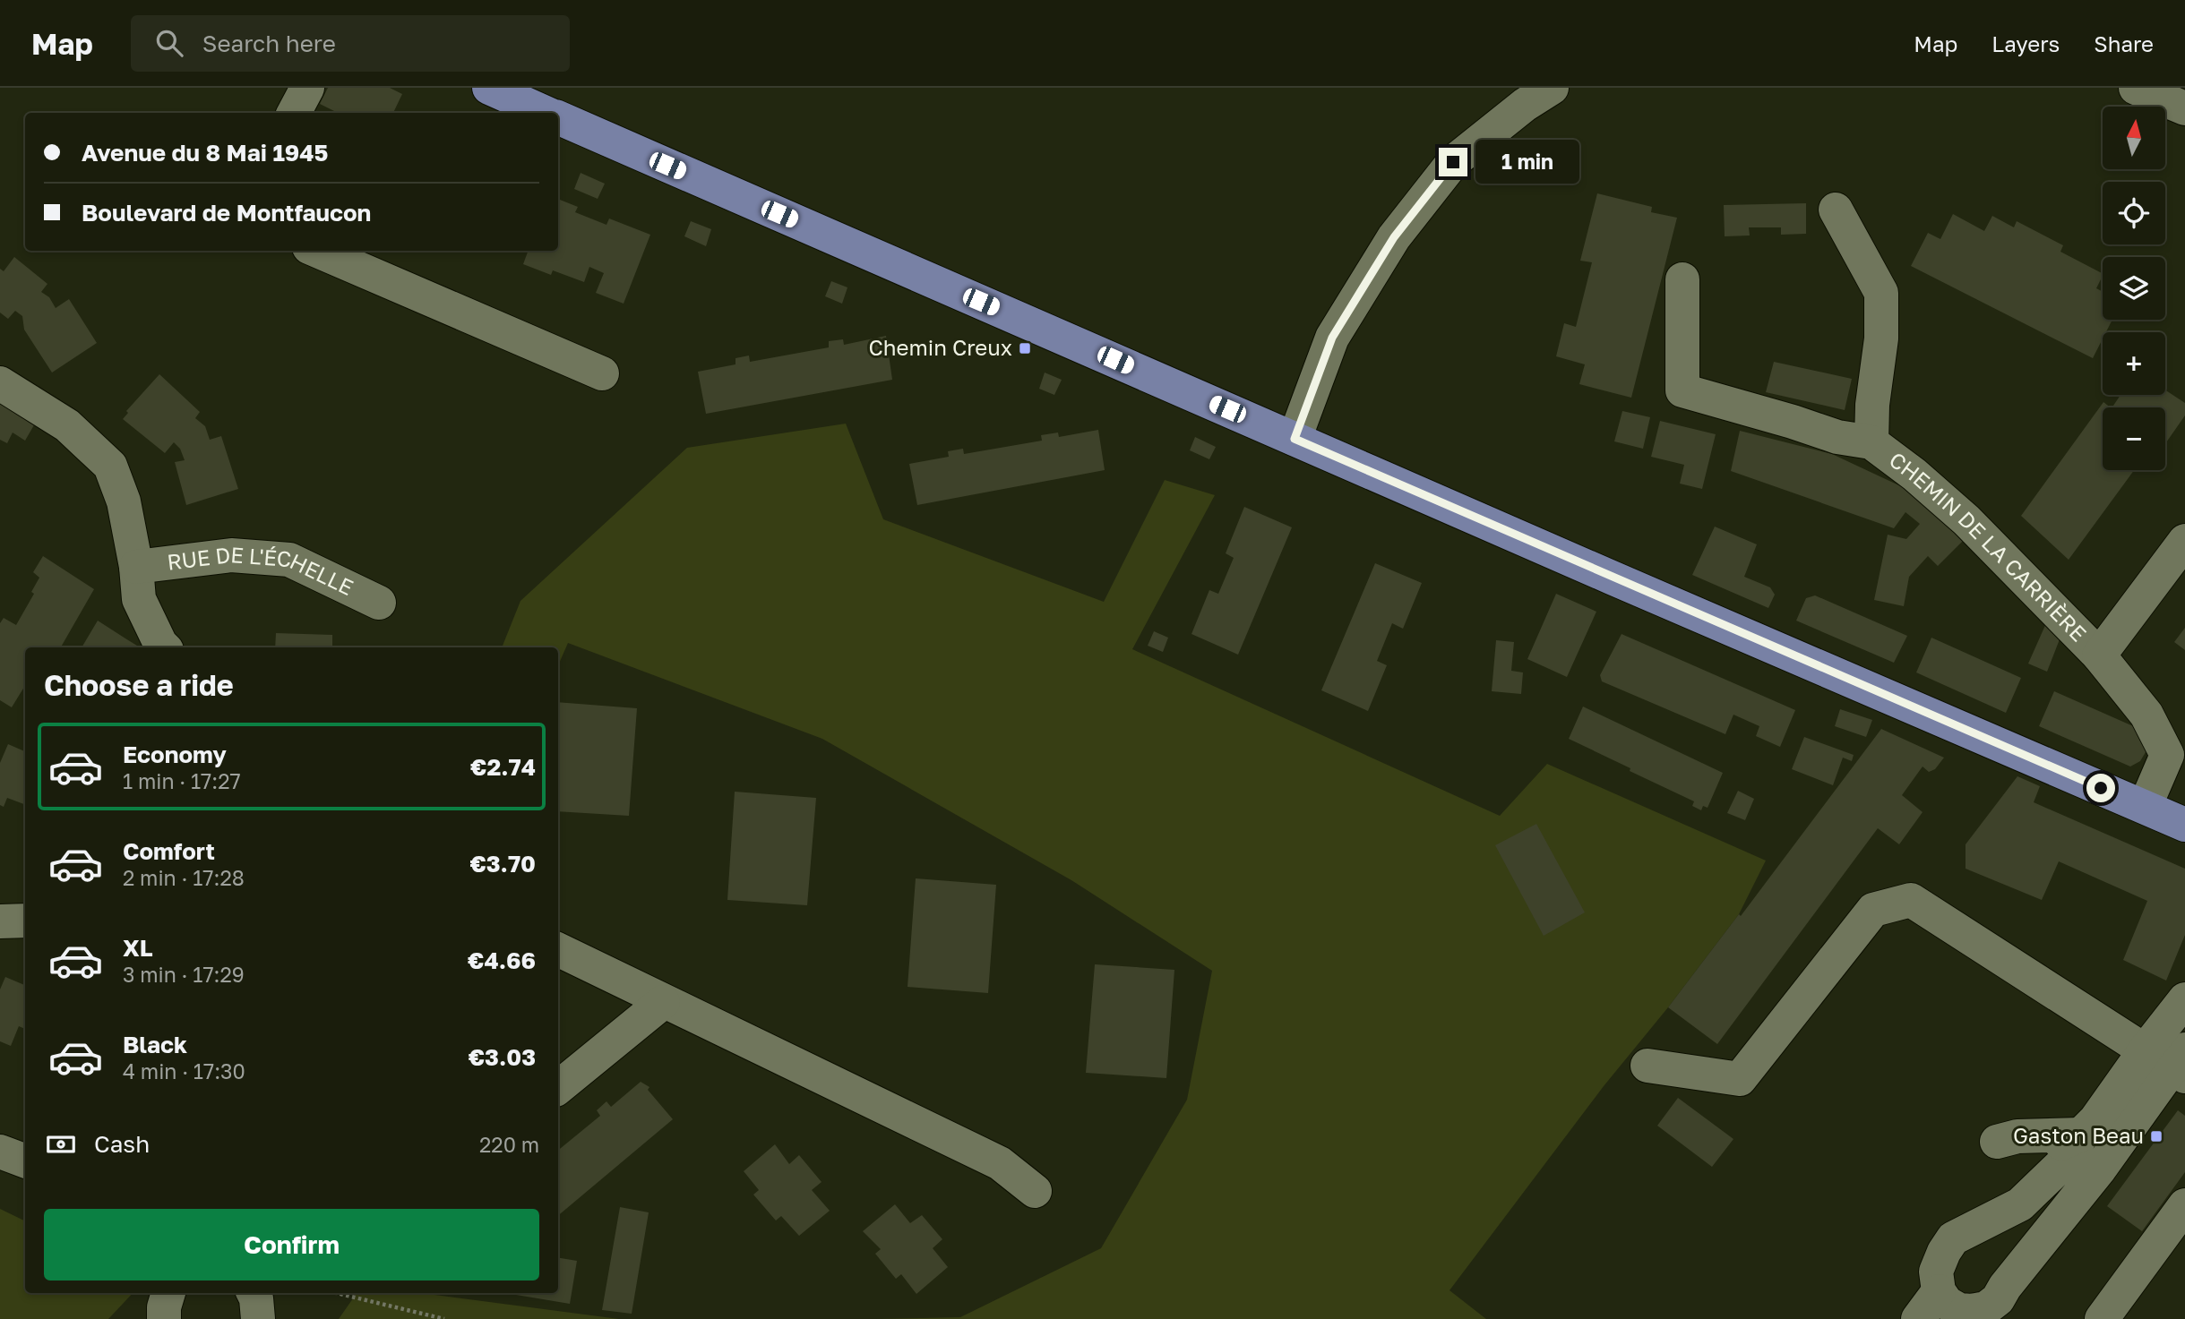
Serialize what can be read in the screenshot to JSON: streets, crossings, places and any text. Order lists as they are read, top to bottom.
{
  "streets": {
    "street": ["CHEMIN DE LA CARRIÈRE", "RUE DE L'ÉCHELLE"]
  },
  "places": {
    "transit": ["Chemin Creux", "Gaston Beau"]
  },
  "north": "top",
  "page": {
    "header": "Map",
    "search": "Search here",
    "nav": ["Map", "Layers", "Share"],
    "map_buttons": ["+", "−"],
    "banner": ["Avenue du 8 Mai 1945", "Boulevard de Montfaucon"],
    "bubble": "1 min",
    "heading": "Choose a ride",
    "list": [
      {
        "name": "Economy",
        "note": "1 min · 17:27",
        "value": "€2.74"
      },
      {
        "name": "Comfort",
        "note": "2 min · 17:28",
        "value": "€3.70"
      },
      {
        "name": "XL",
        "note": "3 min · 17:29",
        "value": "€4.66"
      },
      {
        "name": "Black",
        "note": "4 min · 17:30",
        "value": "€3.03"
      }
    ],
    "pay": ["Cash", "220 m"],
    "buttons": "Confirm"
  }
}
